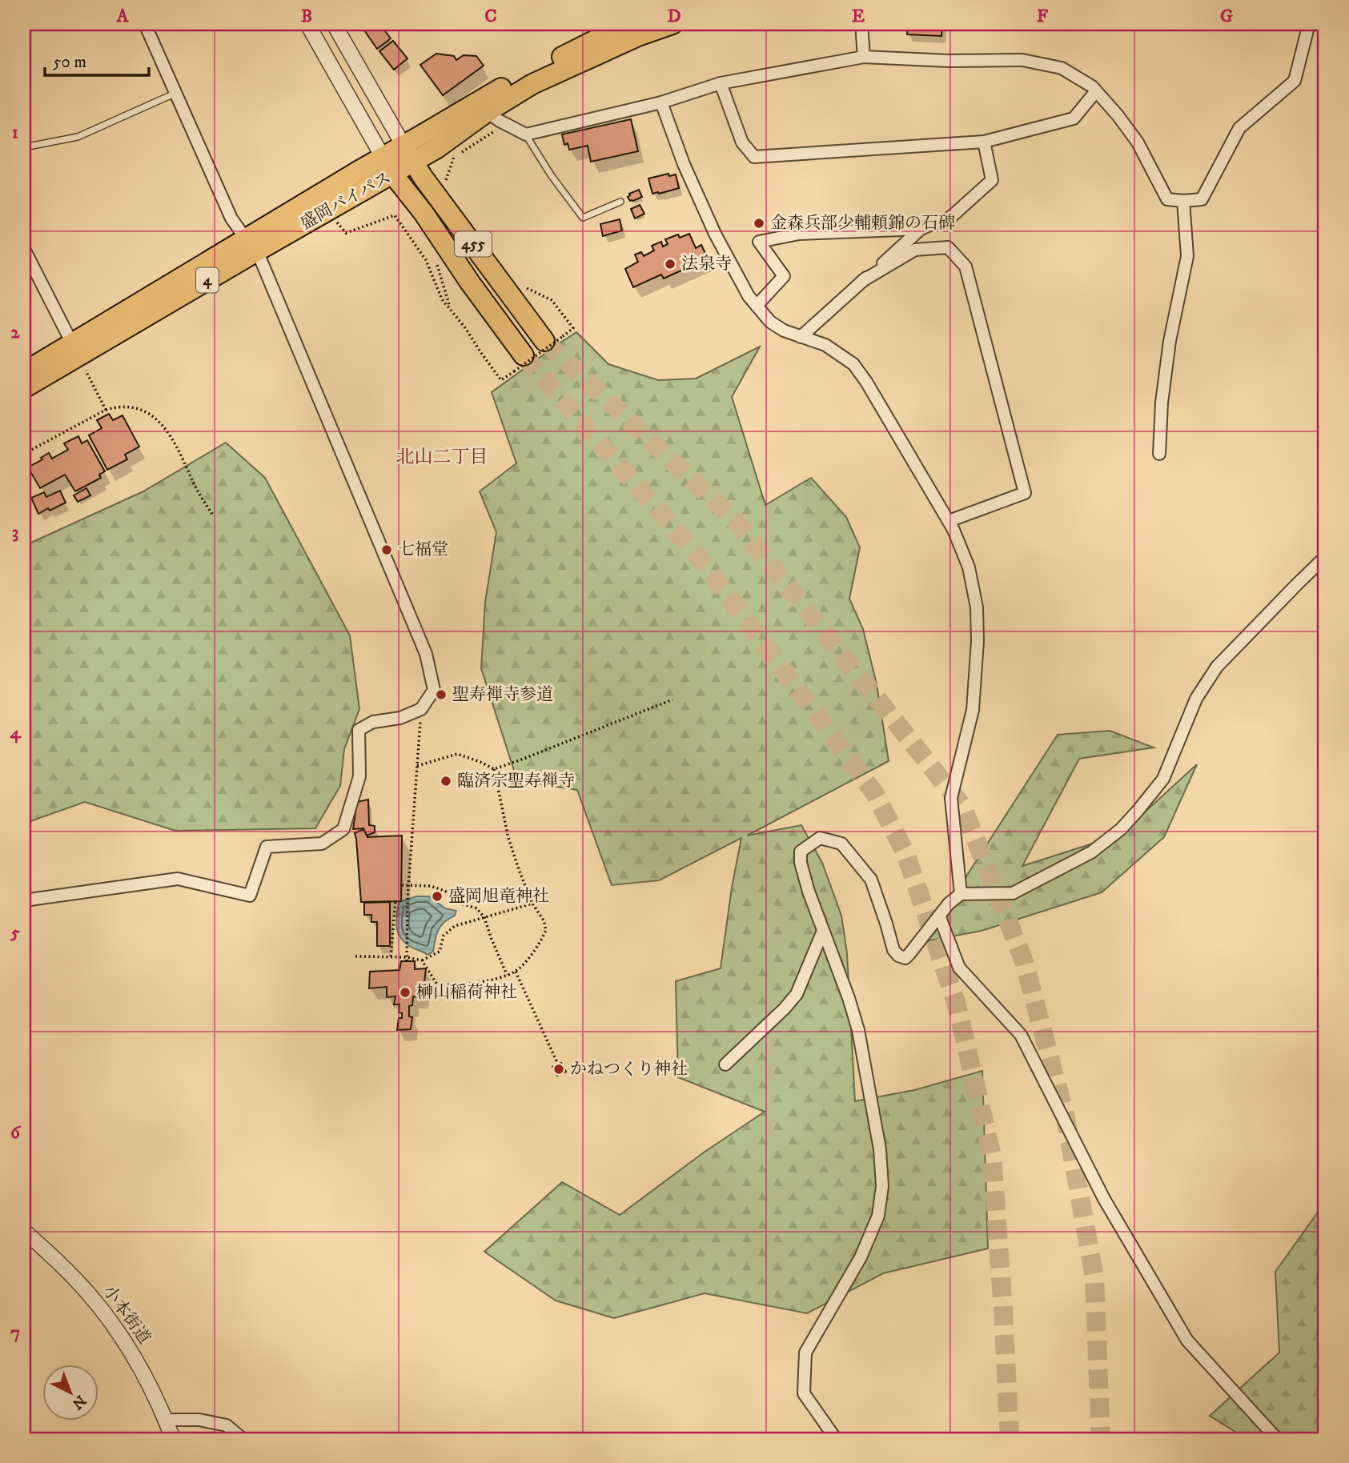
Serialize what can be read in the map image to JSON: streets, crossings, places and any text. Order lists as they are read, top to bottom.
{
  "streets": {
    "highway": ["盛岡バイパス", "455", "4"],
    "street": ["小本街道"]
  },
  "crossings": [
    ["盛岡バイパス", "455"]
  ],
  "districts": ["北山二丁目"],
  "places": [
    "金森兵部少輔頼錦の石碑",
    "法泉寺",
    "七福堂",
    "聖寿禅寺参道",
    "臨済宗聖寿禅寺",
    "盛岡旭竜神社",
    "榊山稲荷神社",
    "かねつくり神社"
  ],
  "scale_bar": "50 m",
  "north": "bottom right",
  "grid": {
    "columns": [
      "A",
      "B",
      "C",
      "D",
      "E",
      "F",
      "G"
    ],
    "rows": [
      "1",
      "2",
      "3",
      "4",
      "5",
      "6",
      "7"
    ]
  }
}
